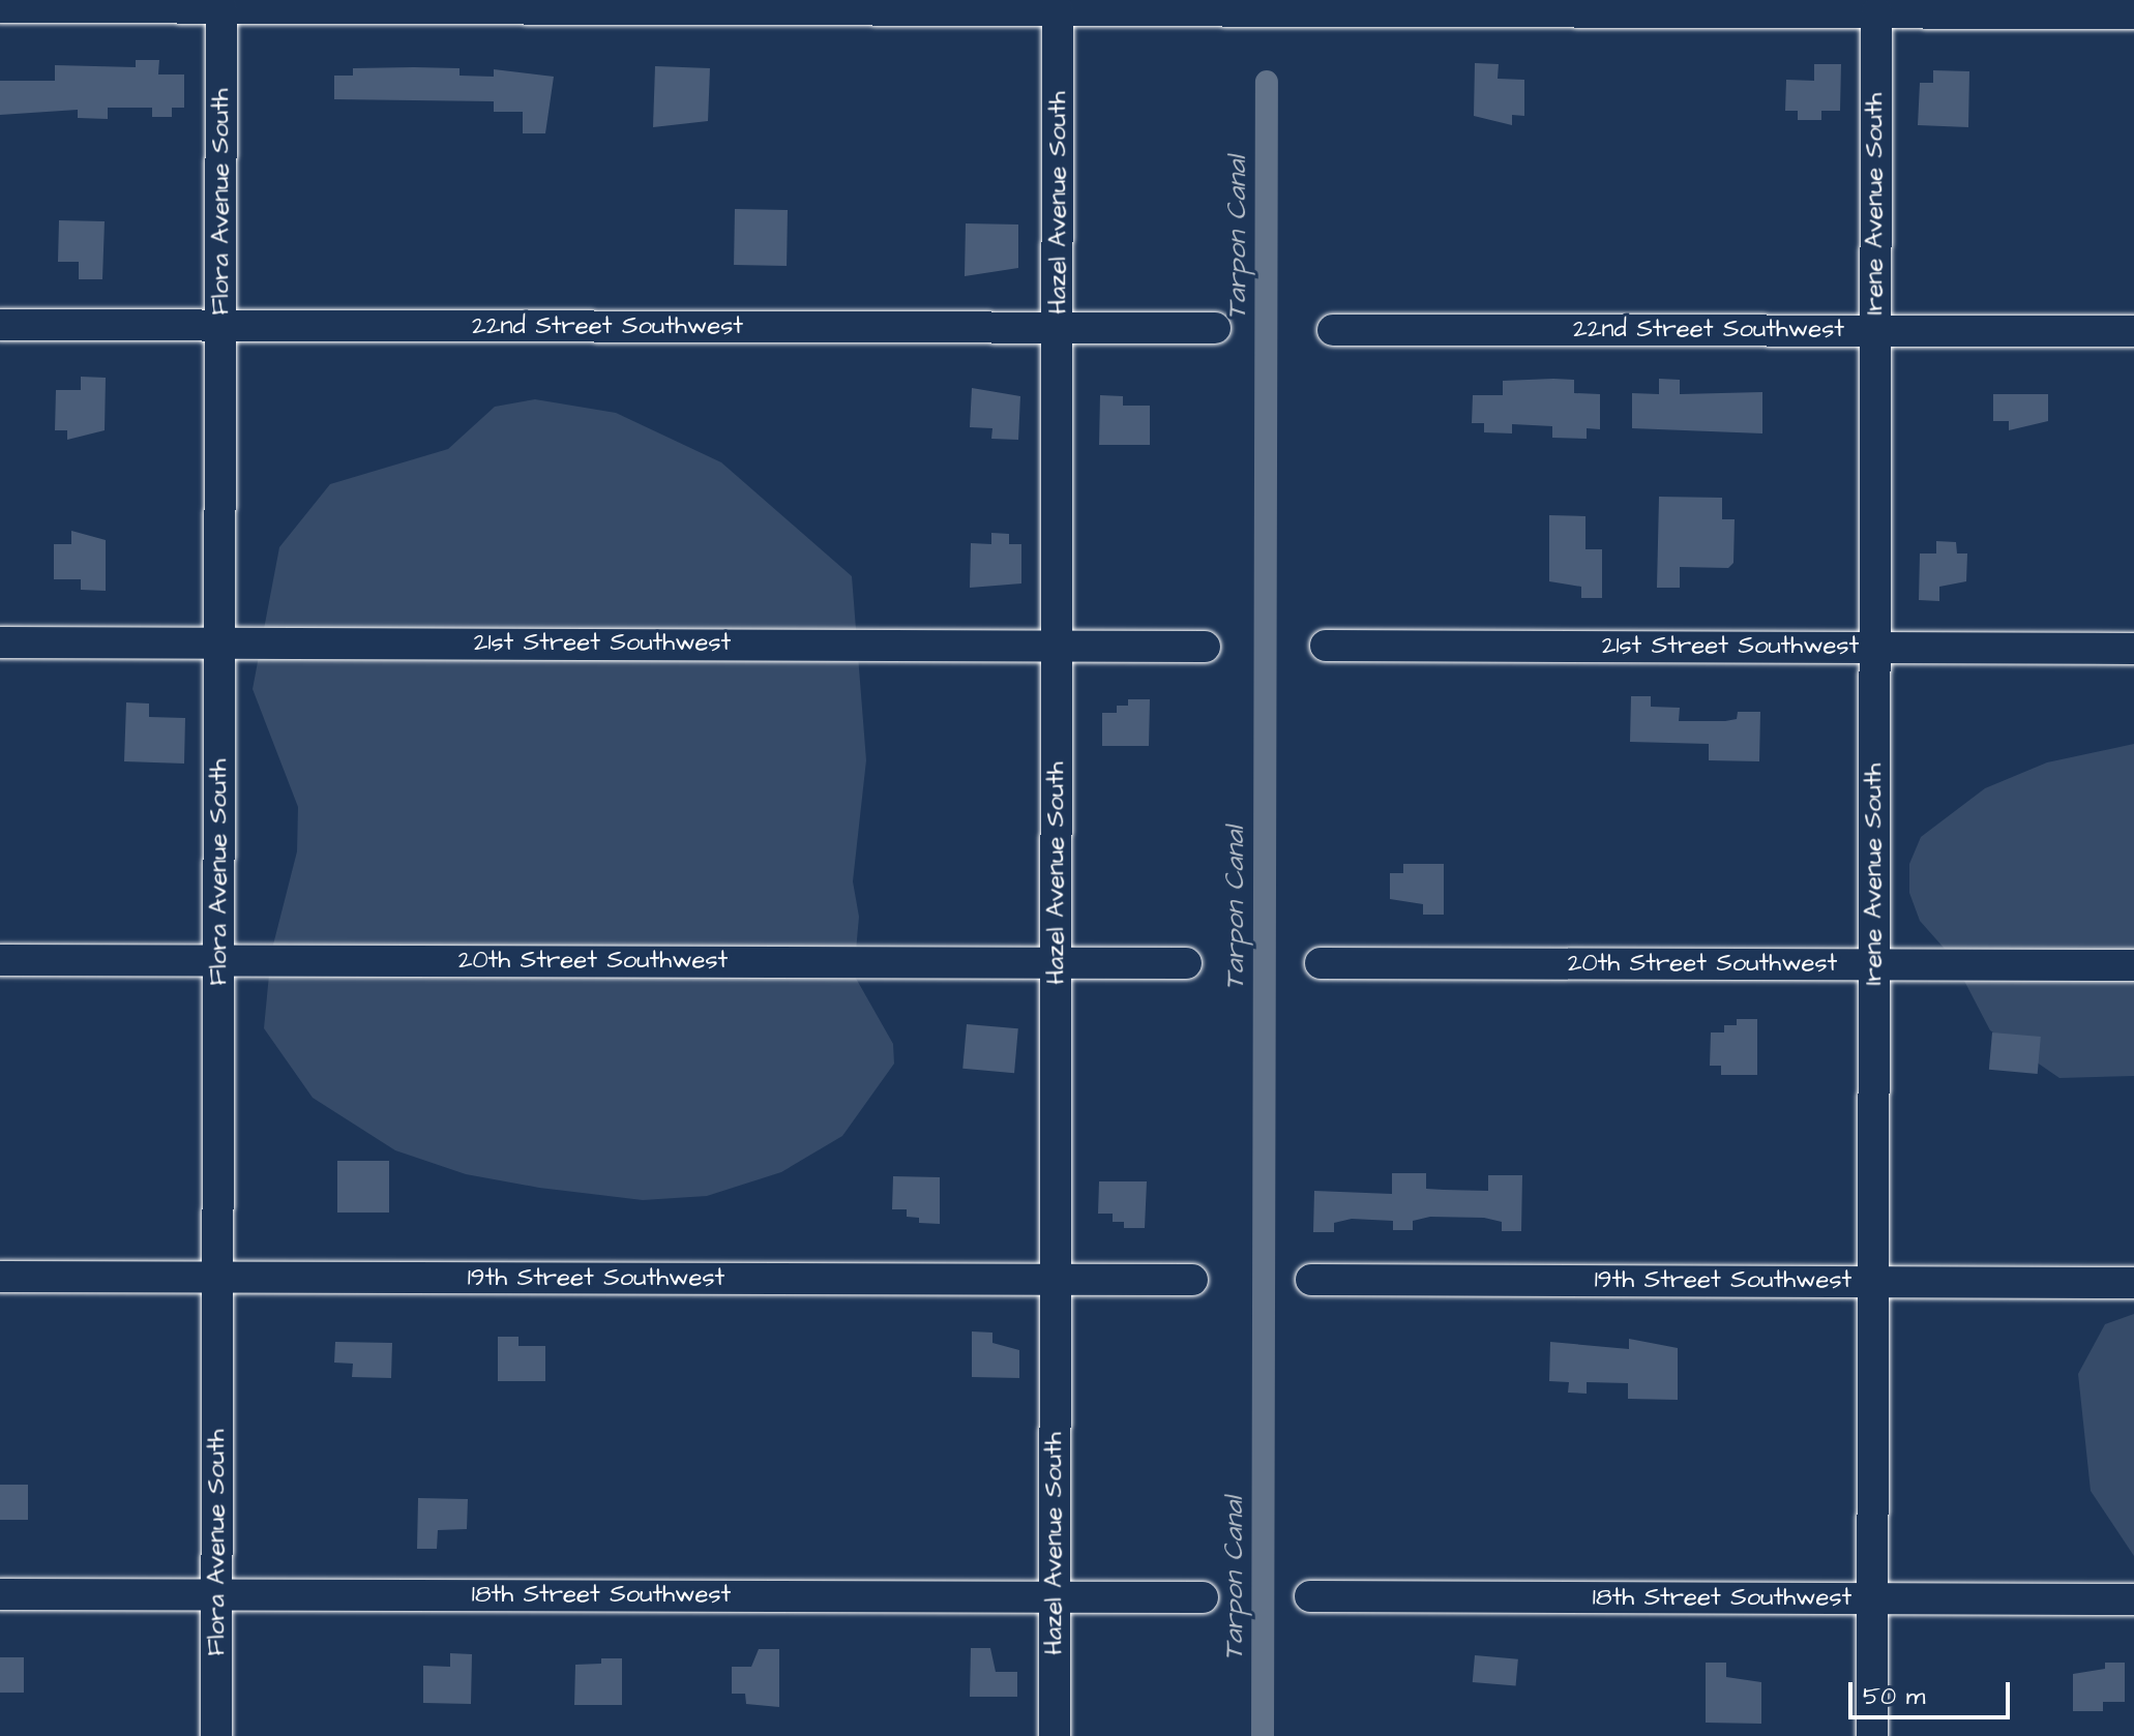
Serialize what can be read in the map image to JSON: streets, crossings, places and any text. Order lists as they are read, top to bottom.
{
  "streets": {
    "street": [
      "Flora Avenue South",
      "Hazel Avenue South",
      "Irene Avenue South",
      "22nd Street Southwest",
      "21st Street Southwest",
      "20th Street Southwest",
      "19th Street Southwest",
      "18th Street Southwest"
    ]
  },
  "crossings": [
    ["Flora Avenue South", "22nd Street Southwest"],
    ["Flora Avenue South", "21st Street Southwest"],
    ["Flora Avenue South", "20th Street Southwest"],
    ["Flora Avenue South", "19th Street Southwest"],
    ["Flora Avenue South", "18th Street Southwest"],
    ["Hazel Avenue South", "22nd Street Southwest"],
    ["Hazel Avenue South", "21st Street Southwest"],
    ["Hazel Avenue South", "20th Street Southwest"],
    ["Hazel Avenue South", "19th Street Southwest"],
    ["Hazel Avenue South", "18th Street Southwest"],
    ["Irene Avenue South", "22nd Street Southwest"],
    ["Irene Avenue South", "21st Street Southwest"],
    ["Irene Avenue South", "20th Street Southwest"],
    ["Irene Avenue South", "19th Street Southwest"],
    ["Irene Avenue South", "18th Street Southwest"]
  ],
  "water": ["Tarpon Canal"],
  "scale_bar": "50 m"
}
